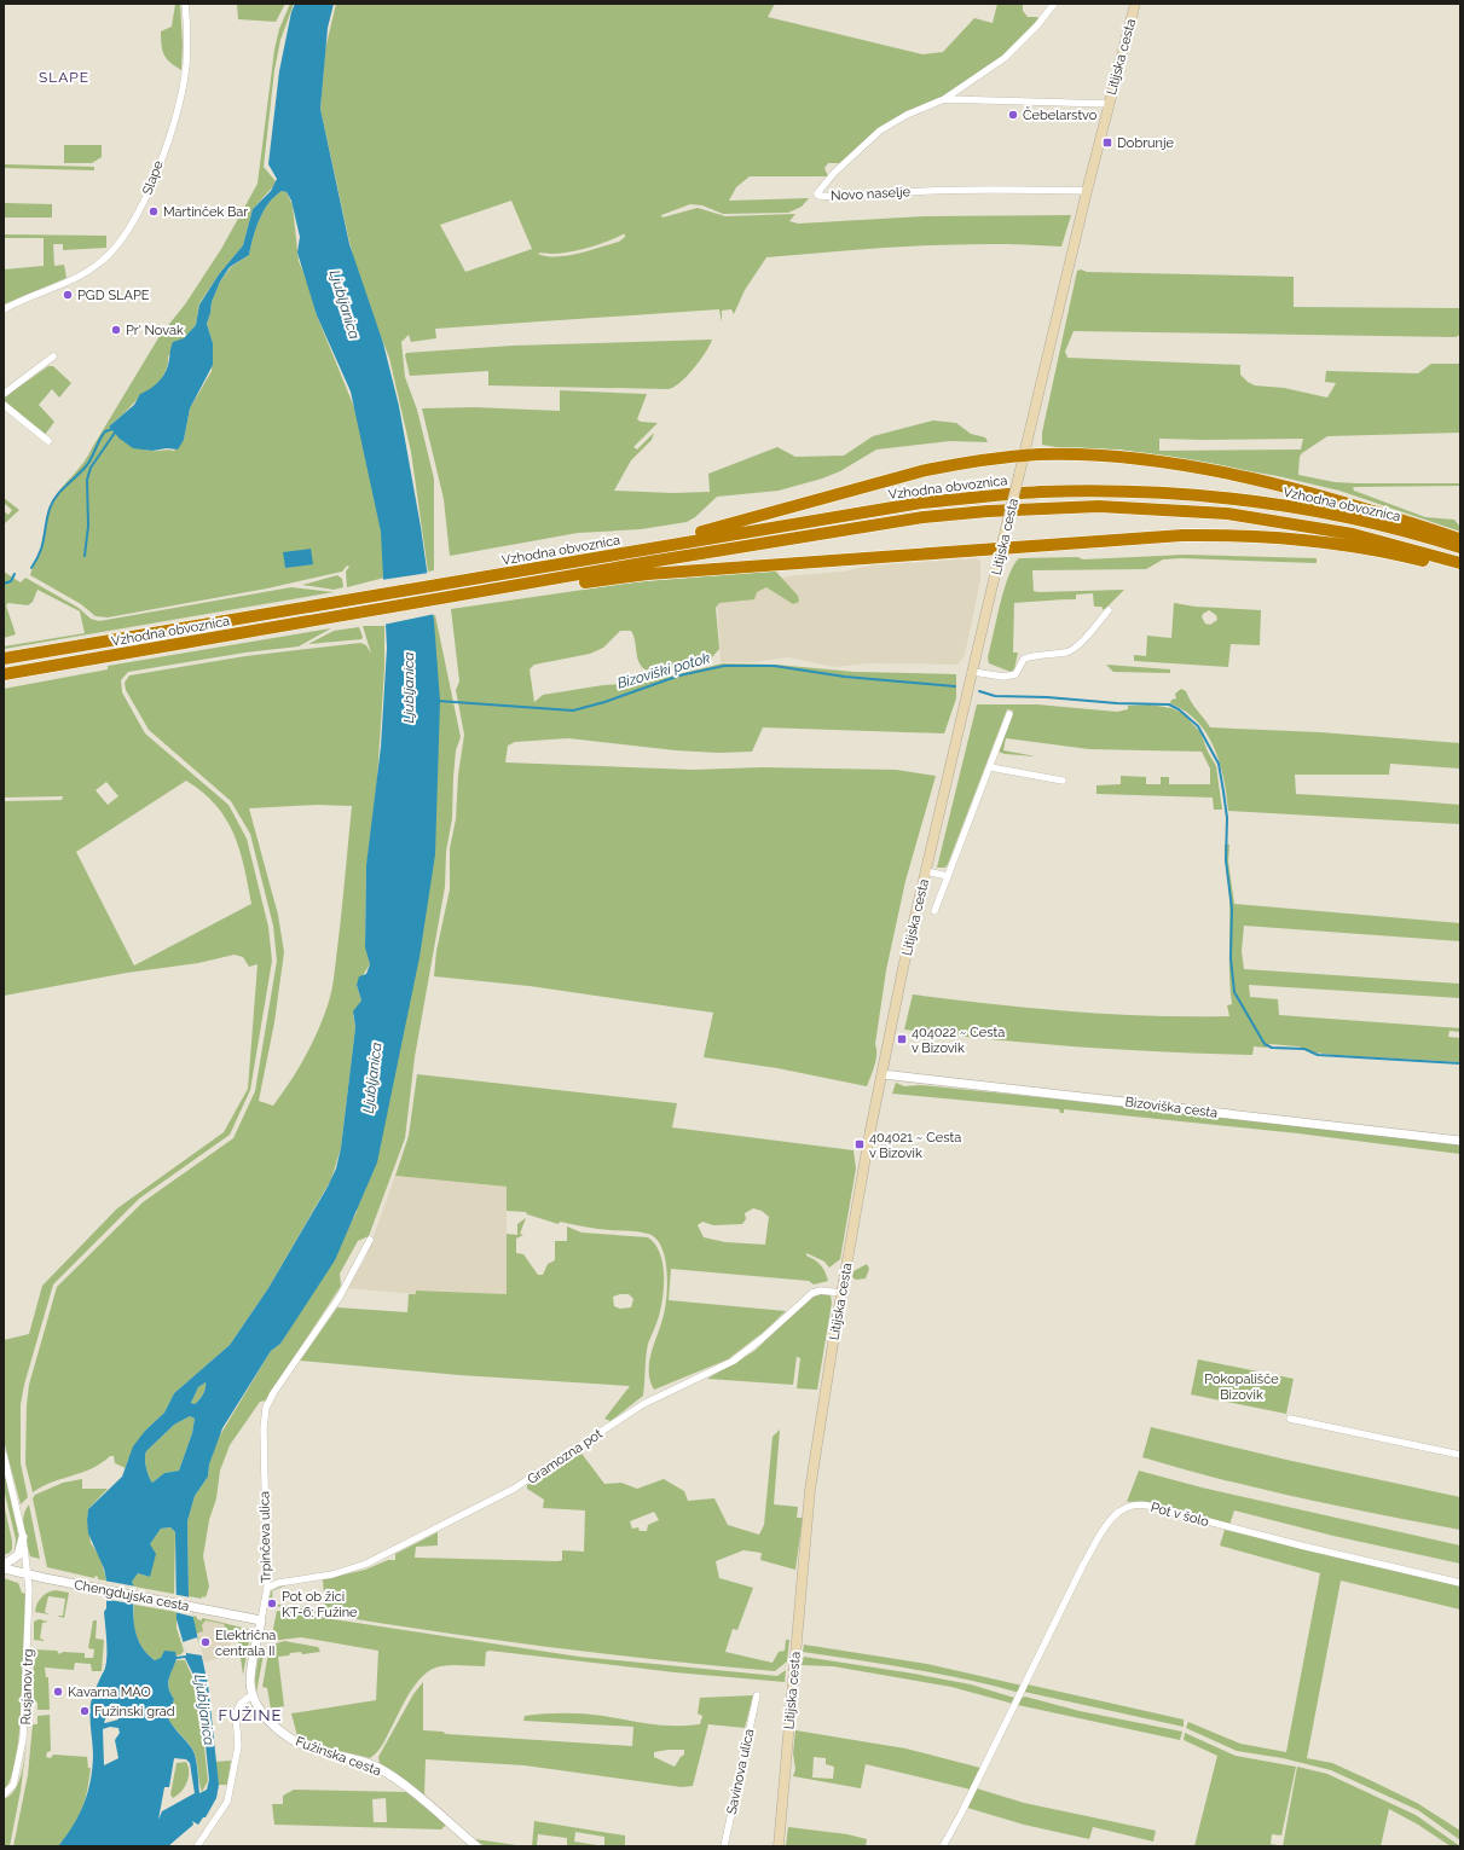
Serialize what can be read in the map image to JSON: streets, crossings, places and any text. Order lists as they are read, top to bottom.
{
  "streets": {
    "highway": ["Vzhodna obvoznica"],
    "main road": ["Litijska cesta"],
    "street": [
      "Slape",
      "Novo naselje",
      "Bizoviška cesta",
      "Gramozna pot",
      "Pot v šolo",
      "Trpinčeva ulica",
      "Chengdujska cesta",
      "Rusjanov trg",
      "Fužinska cesta",
      "Savinova ulica"
    ]
  },
  "crossings": [
    ["Litijska cesta", "Novo naselje"],
    ["Litijska cesta", "Bizoviška cesta"],
    ["Litijska cesta", "Gramozna pot"],
    ["Gramozna pot", "Trpinčeva ulica"],
    ["Trpinčeva ulica", "Chengdujska cesta"],
    ["Trpinčeva ulica", "Fužinska cesta"],
    ["Chengdujska cesta", "Rusjanov trg"]
  ],
  "districts": ["SLAPE", "FUŽINE"],
  "water": ["Ljubljanica", "Bizoviški potok"],
  "parks": ["Pokopališče Bizovik"],
  "places": {
    "other": [
      "Čebelarstvo",
      "Martinček Bar",
      "PGD SLAPE",
      "Pr' Novak",
      "Pot ob žici KT-6: Fužine",
      "Električna centrala II",
      "Kavarna MAO",
      "Fužinski grad"
    ],
    "transit": ["Dobrunje", "404022 ~ Cesta v Bizovik", "404021 ~ Cesta v Bizovik"]
  }
}
